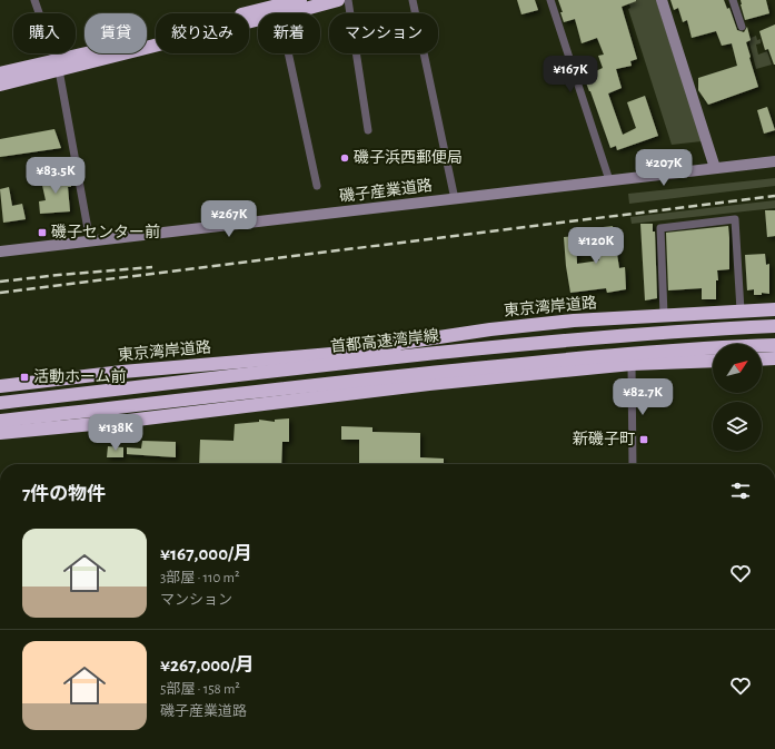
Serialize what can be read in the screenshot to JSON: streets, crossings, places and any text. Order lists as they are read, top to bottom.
{
  "streets": {
    "highway": ["東京湾岸道路", "首都高速湾岸線"],
    "street": ["磯子産業道路"]
  },
  "crossings": [
    ["東京湾岸道路", "首都高速湾岸線"]
  ],
  "places": {
    "other": ["磯子浜西郵便局"],
    "transit": ["磯子センター前", "活動ホーム前", "新磯子町"]
  },
  "north": "top right",
  "page": {
    "chip": [
      "購入",
      "賃貸",
      "絞り込み",
      "新着",
      "マンション"
    ],
    "price": [
      "¥167K",
      "¥207K",
      "¥83.5K",
      "¥267K",
      "¥120K",
      "¥82.7K",
      "¥138K"
    ],
    "heading": "7件の物件",
    "list": [
      {
        "name": "¥167,000/月",
        "note": "3部屋 · 110 m² · マンション"
      },
      {
        "name": "¥267,000/月",
        "note": "5部屋 · 158 m² · 磯子産業道路"
      }
    ]
  }
}
